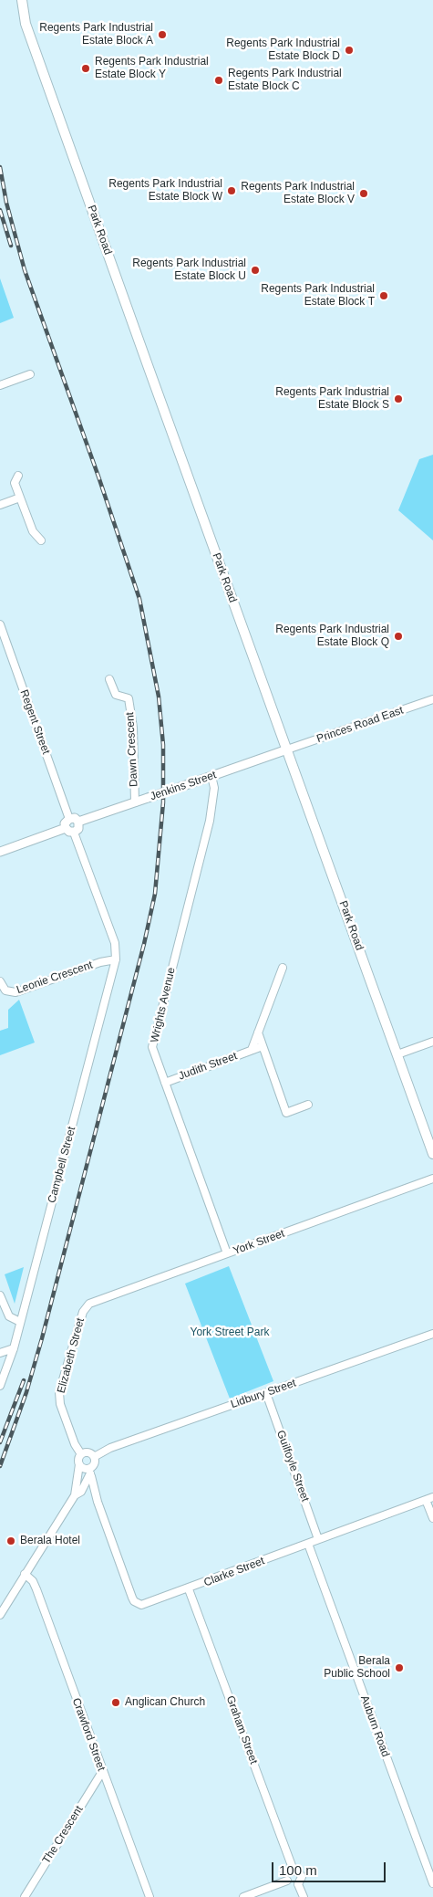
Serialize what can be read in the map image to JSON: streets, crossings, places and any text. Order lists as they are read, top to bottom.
{
  "streets": {
    "main road": ["Park Road"],
    "street": [
      "Regent Street",
      "Princes Road East",
      "Dawn Crescent",
      "Jenkins Street",
      "Leonie Crescent",
      "Wrights Avenue",
      "Judith Street",
      "Campbell Street",
      "York Street",
      "Elizabeth Street",
      "Lidbury Street",
      "Guilfoyle Street",
      "Clarke Street",
      "Auburn Road",
      "Graham Street",
      "Crawford Street",
      "The Crescent"
    ]
  },
  "crossings": [
    ["Park Road", "Princes Road East"],
    ["Park Road", "Jenkins Street"],
    ["Regent Street", "Jenkins Street"],
    ["Regent Street", "Campbell Street"],
    ["Princes Road East", "Jenkins Street"],
    ["Dawn Crescent", "Jenkins Street"],
    ["Jenkins Street", "Wrights Avenue"],
    ["Jenkins Street", "Campbell Street"],
    ["Leonie Crescent", "Campbell Street"],
    ["Wrights Avenue", "Judith Street"],
    ["Wrights Avenue", "York Street"],
    ["York Street", "Elizabeth Street"],
    ["Elizabeth Street", "Lidbury Street"],
    ["Elizabeth Street", "Clarke Street"],
    ["Lidbury Street", "Guilfoyle Street"],
    ["Lidbury Street", "Clarke Street"],
    ["Guilfoyle Street", "Clarke Street"],
    ["Clarke Street", "Auburn Road"],
    ["Clarke Street", "Graham Street"],
    ["Crawford Street", "The Crescent"]
  ],
  "parks": ["York Street Park"],
  "places": [
    "Regents Park Industrial Estate Block A",
    "Regents Park Industrial Estate Block D",
    "Regents Park Industrial Estate Block Y",
    "Regents Park Industrial Estate Block C",
    "Regents Park Industrial Estate Block W",
    "Regents Park Industrial Estate Block V",
    "Regents Park Industrial Estate Block U",
    "Regents Park Industrial Estate Block T",
    "Regents Park Industrial Estate Block S",
    "Regents Park Industrial Estate Block Q",
    "Berala Hotel",
    "Berala Public School",
    "Anglican Church"
  ],
  "scale_bar": "100 m"
}
